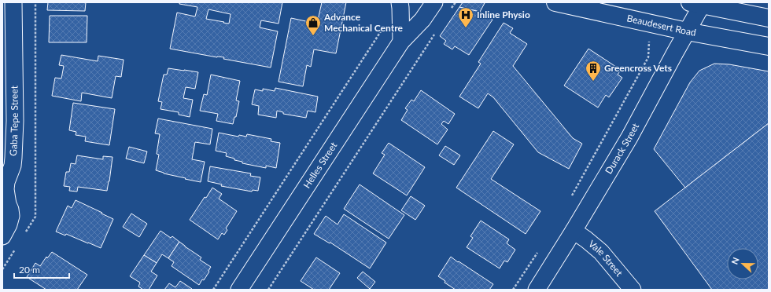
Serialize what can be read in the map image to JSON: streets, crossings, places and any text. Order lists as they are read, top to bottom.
{
  "streets": {
    "highway": ["Beaudesert Road"],
    "street": [
      "Gaba Tepe Street",
      "Durack Street",
      "Helles Street",
      "Vale Street"
    ]
  },
  "crossings": [
    ["Beaudesert Road", "Durack Street"],
    ["Durack Street", "Vale Street"]
  ],
  "places": {
    "hospital": ["Inline Physio"],
    "shop": ["Advance Mechanical Centre"],
    "building": ["Greencross Vets"]
  },
  "scale_bar": "20 m",
  "north": "left"
}
